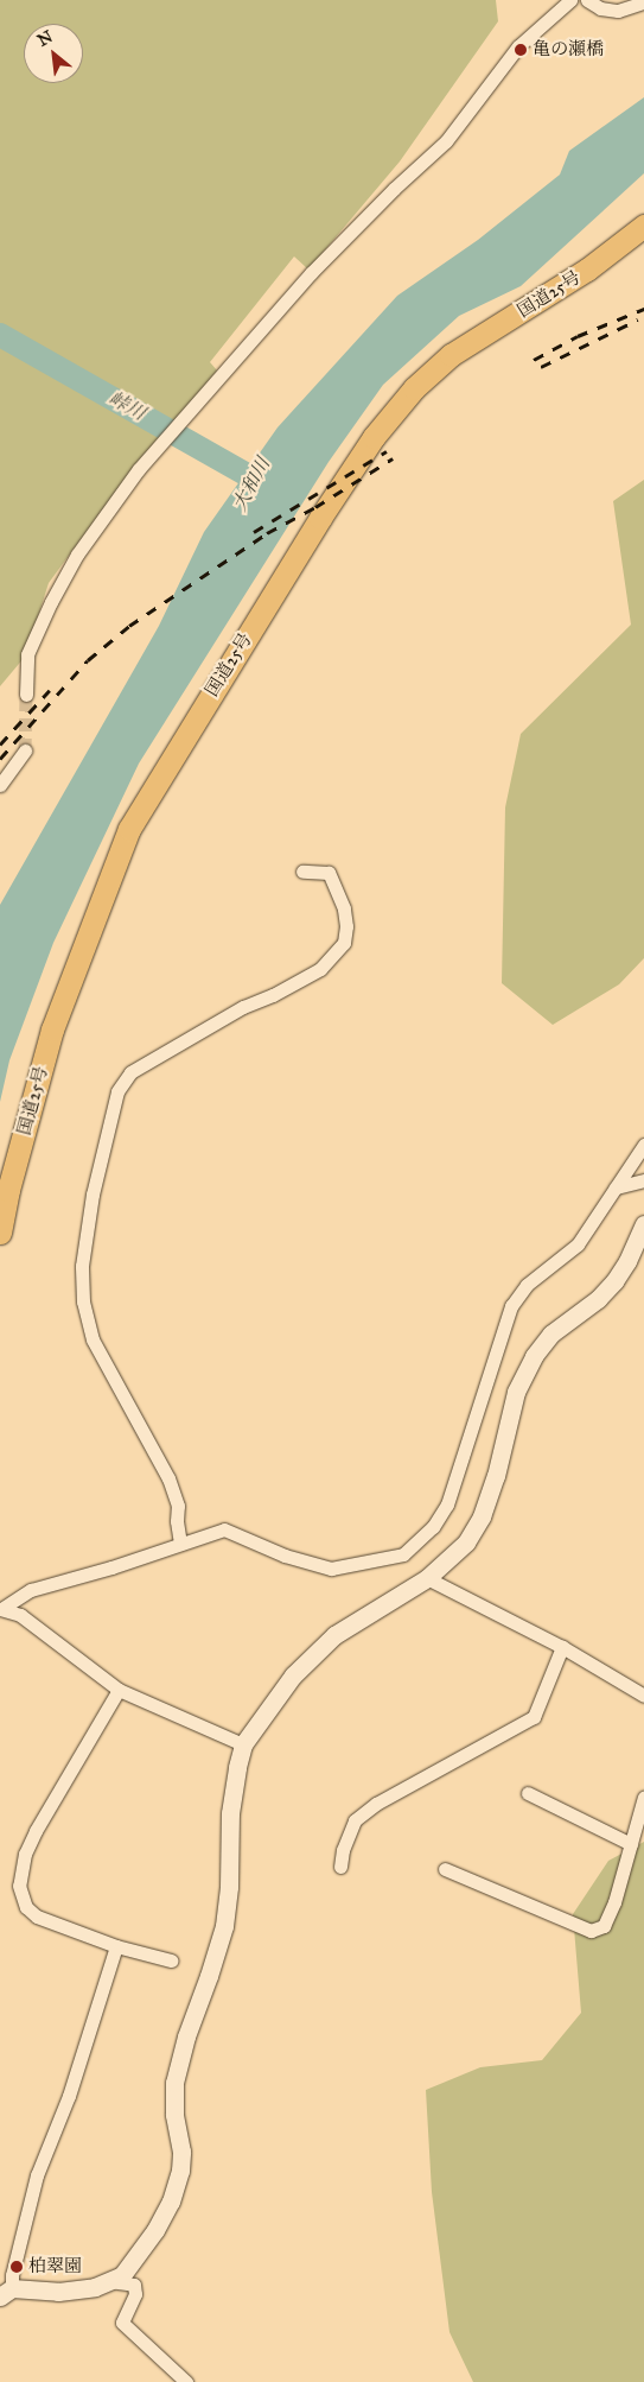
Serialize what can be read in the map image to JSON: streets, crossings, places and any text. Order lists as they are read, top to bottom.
{
  "streets": {
    "highway": ["国道25号"]
  },
  "water": ["峠川", "大和川"],
  "places": ["亀の瀬橋", "柏翠園"],
  "north": "top left"
}
